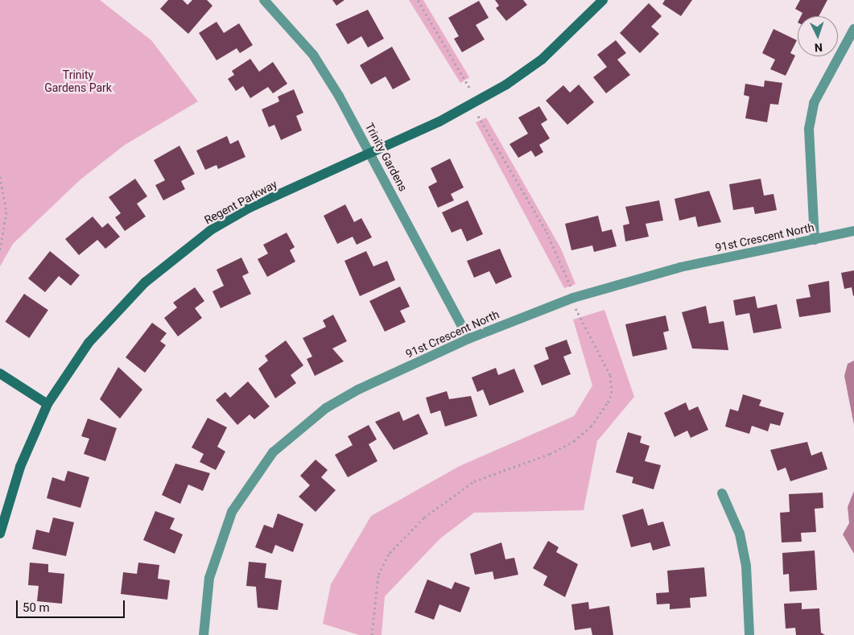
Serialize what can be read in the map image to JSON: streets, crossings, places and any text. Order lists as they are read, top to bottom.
{
  "streets": {
    "street": ["Trinity Gardens", "Regent Parkway", "91st Crescent North"]
  },
  "crossings": [
    ["Trinity Gardens", "Regent Parkway"],
    ["Trinity Gardens", "91st Crescent North"]
  ],
  "parks": ["Trinity Gardens Park"],
  "scale_bar": "50 m",
  "north": "bottom"
}
